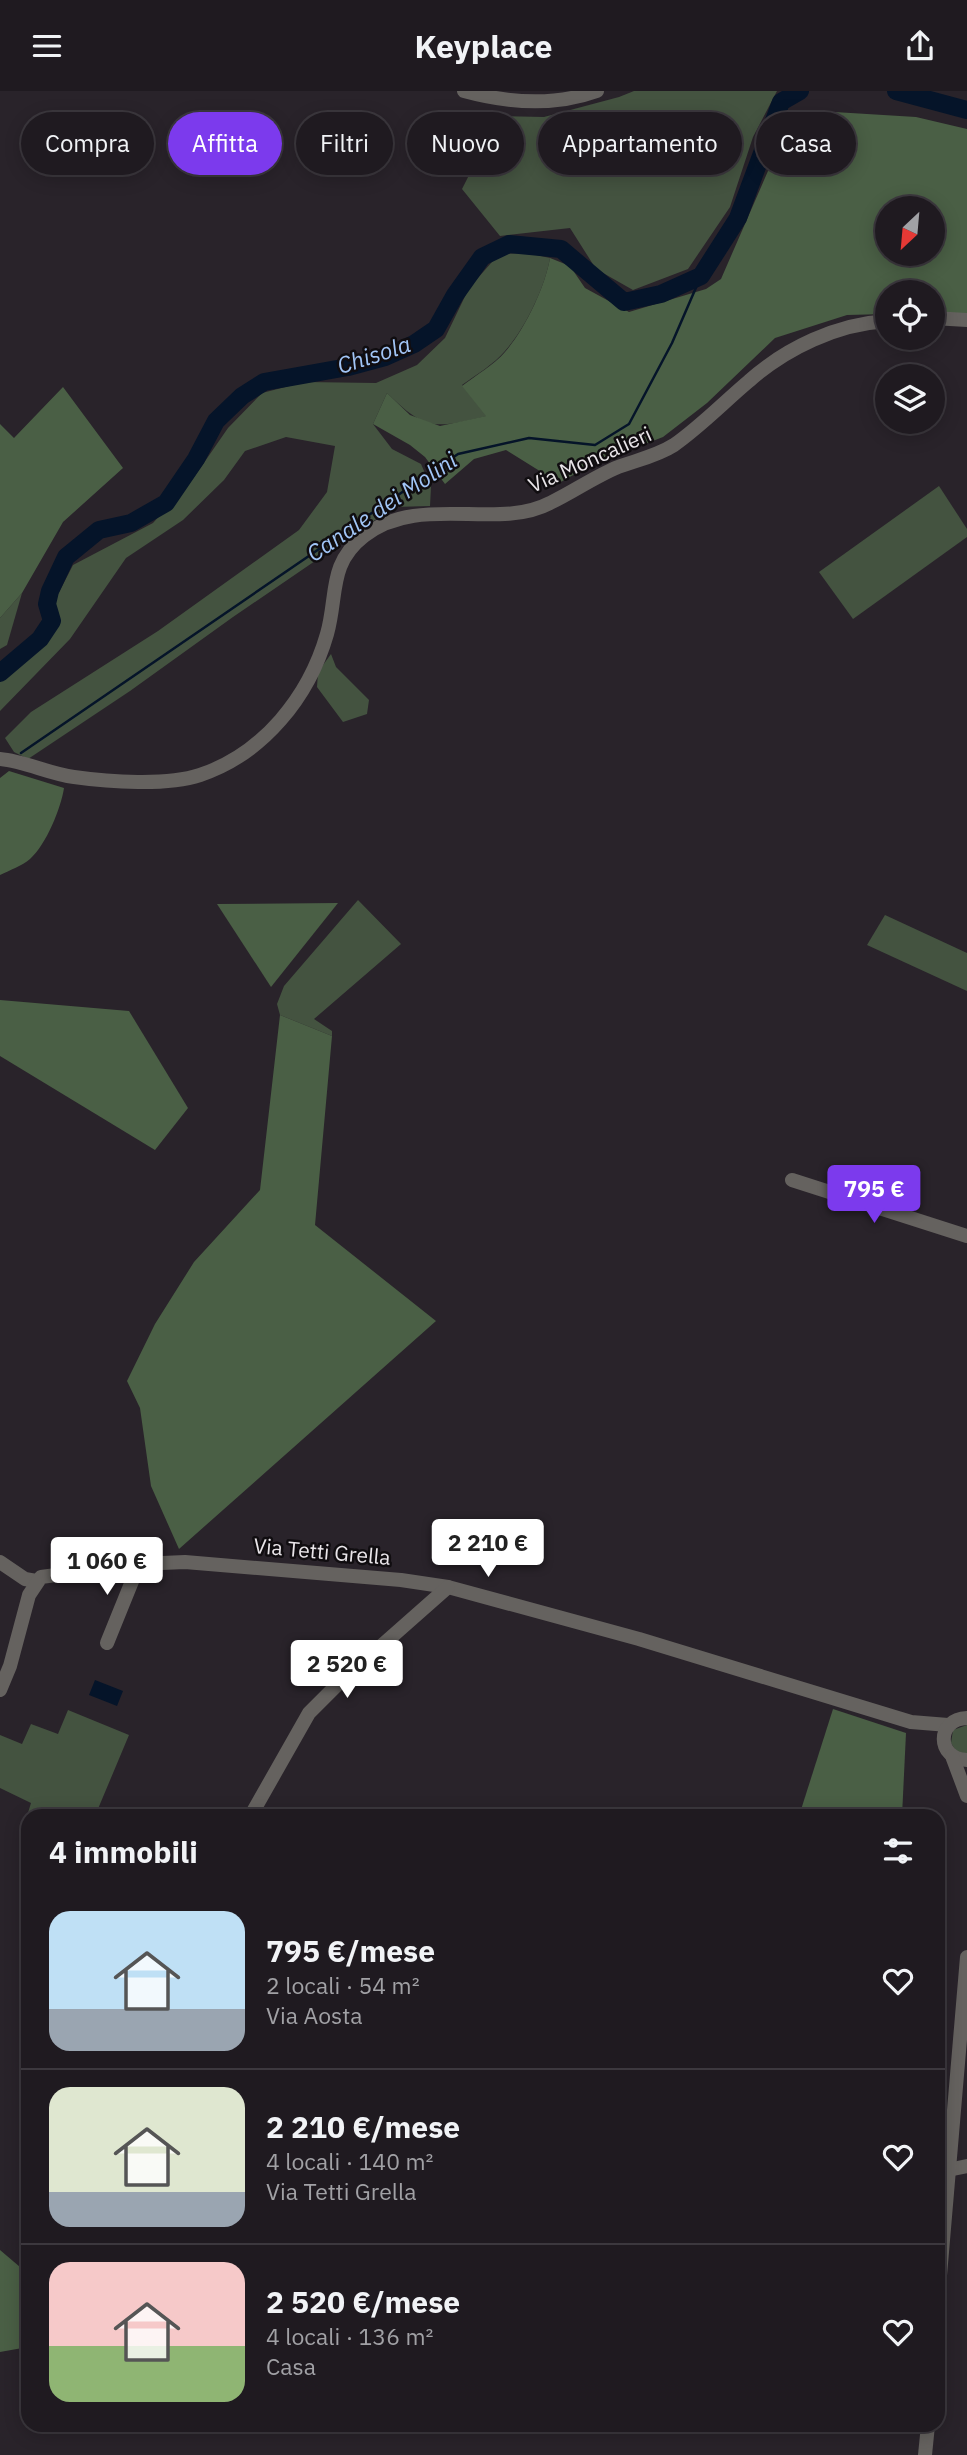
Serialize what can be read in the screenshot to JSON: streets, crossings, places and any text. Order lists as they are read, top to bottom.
{
  "streets": {
    "street": ["Via Moncalieri", "Via Tetti Grella"]
  },
  "water": ["Chisola", "Canale dei Molini"],
  "north": "bottom left",
  "page": {
    "header": "Keyplace",
    "chip": [
      "Compra",
      "Affitta",
      "Filtri",
      "Nuovo",
      "Appartamento",
      "Casa"
    ],
    "price": [
      "795 €",
      "2 210 €",
      "1 060 €",
      "2 520 €"
    ],
    "heading": "4 immobili",
    "list": [
      {
        "name": "795 €/mese",
        "note": "2 locali · 54 m² · Via Aosta"
      },
      {
        "name": "2 210 €/mese",
        "note": "4 locali · 140 m² · Via Tetti Grella"
      },
      {
        "name": "2 520 €/mese",
        "note": "4 locali · 136 m² · Casa"
      }
    ]
  }
}
